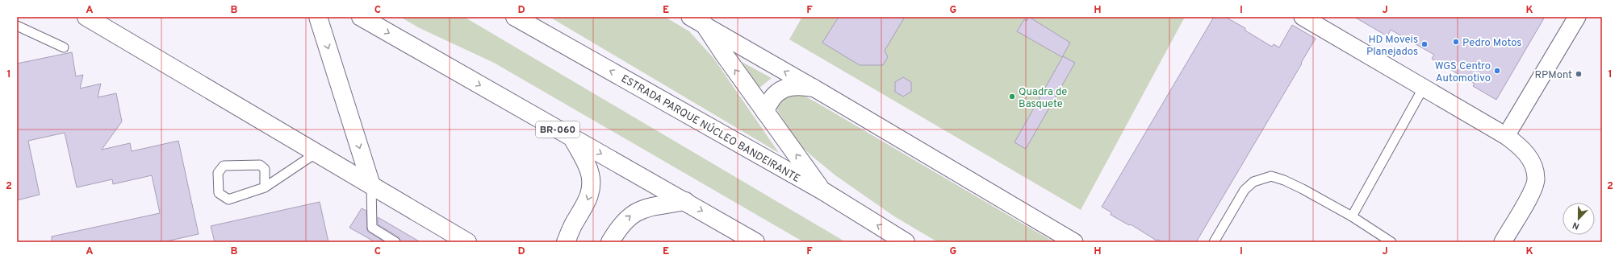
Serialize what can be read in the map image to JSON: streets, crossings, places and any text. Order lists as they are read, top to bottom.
{
  "streets": {
    "main road": ["ESTRADA PARQUE NÚCLEO BANDEIRANTE", "BR-060"]
  },
  "places": [
    "Pedro Motos",
    "HD Moveis Planejados",
    "WGS Centro Automotivo",
    "RPMont",
    "Quadra de Basquete"
  ],
  "north": "bottom",
  "grid": {
    "columns": [
      "A",
      "B",
      "C",
      "D",
      "E",
      "F",
      "G",
      "H",
      "I",
      "J",
      "K"
    ],
    "rows": ["1", "2"]
  }
}
